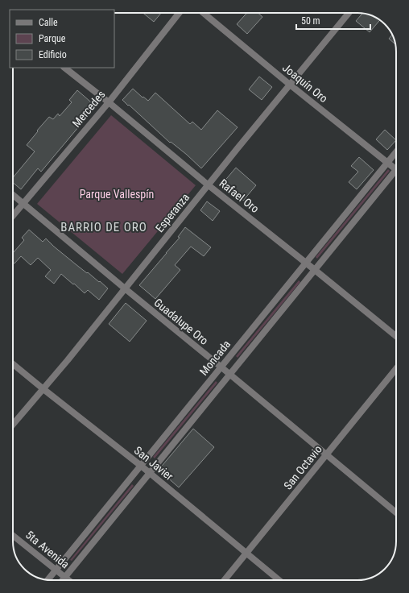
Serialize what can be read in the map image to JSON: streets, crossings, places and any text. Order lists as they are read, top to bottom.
{
  "streets": {
    "street": [
      "Joaquín Oro",
      "Mercedes",
      "Rafael Oro",
      "Esperanza",
      "Guadalupe Oro",
      "Moncada",
      "San Javier",
      "San Octavio",
      "5ta Avenida"
    ]
  },
  "crossings": [
    ["Joaquín Oro", "Esperanza"],
    ["Joaquín Oro", "Moncada"],
    ["Mercedes", "Rafael Oro"],
    ["Mercedes", "Guadalupe Oro"],
    ["Rafael Oro", "Esperanza"],
    ["Rafael Oro", "Moncada"],
    ["Esperanza", "Guadalupe Oro"],
    ["Esperanza", "San Javier"],
    ["Guadalupe Oro", "Moncada"],
    ["Guadalupe Oro", "San Octavio"],
    ["Moncada", "San Javier"],
    ["Moncada", "5ta Avenida"],
    ["San Javier", "San Octavio"]
  ],
  "districts": ["BARRIO DE ORO"],
  "parks": ["Parque Vallespín"],
  "legend": ["Calle", "Parque", "Edificio"],
  "scale_bar": "50 m"
}
